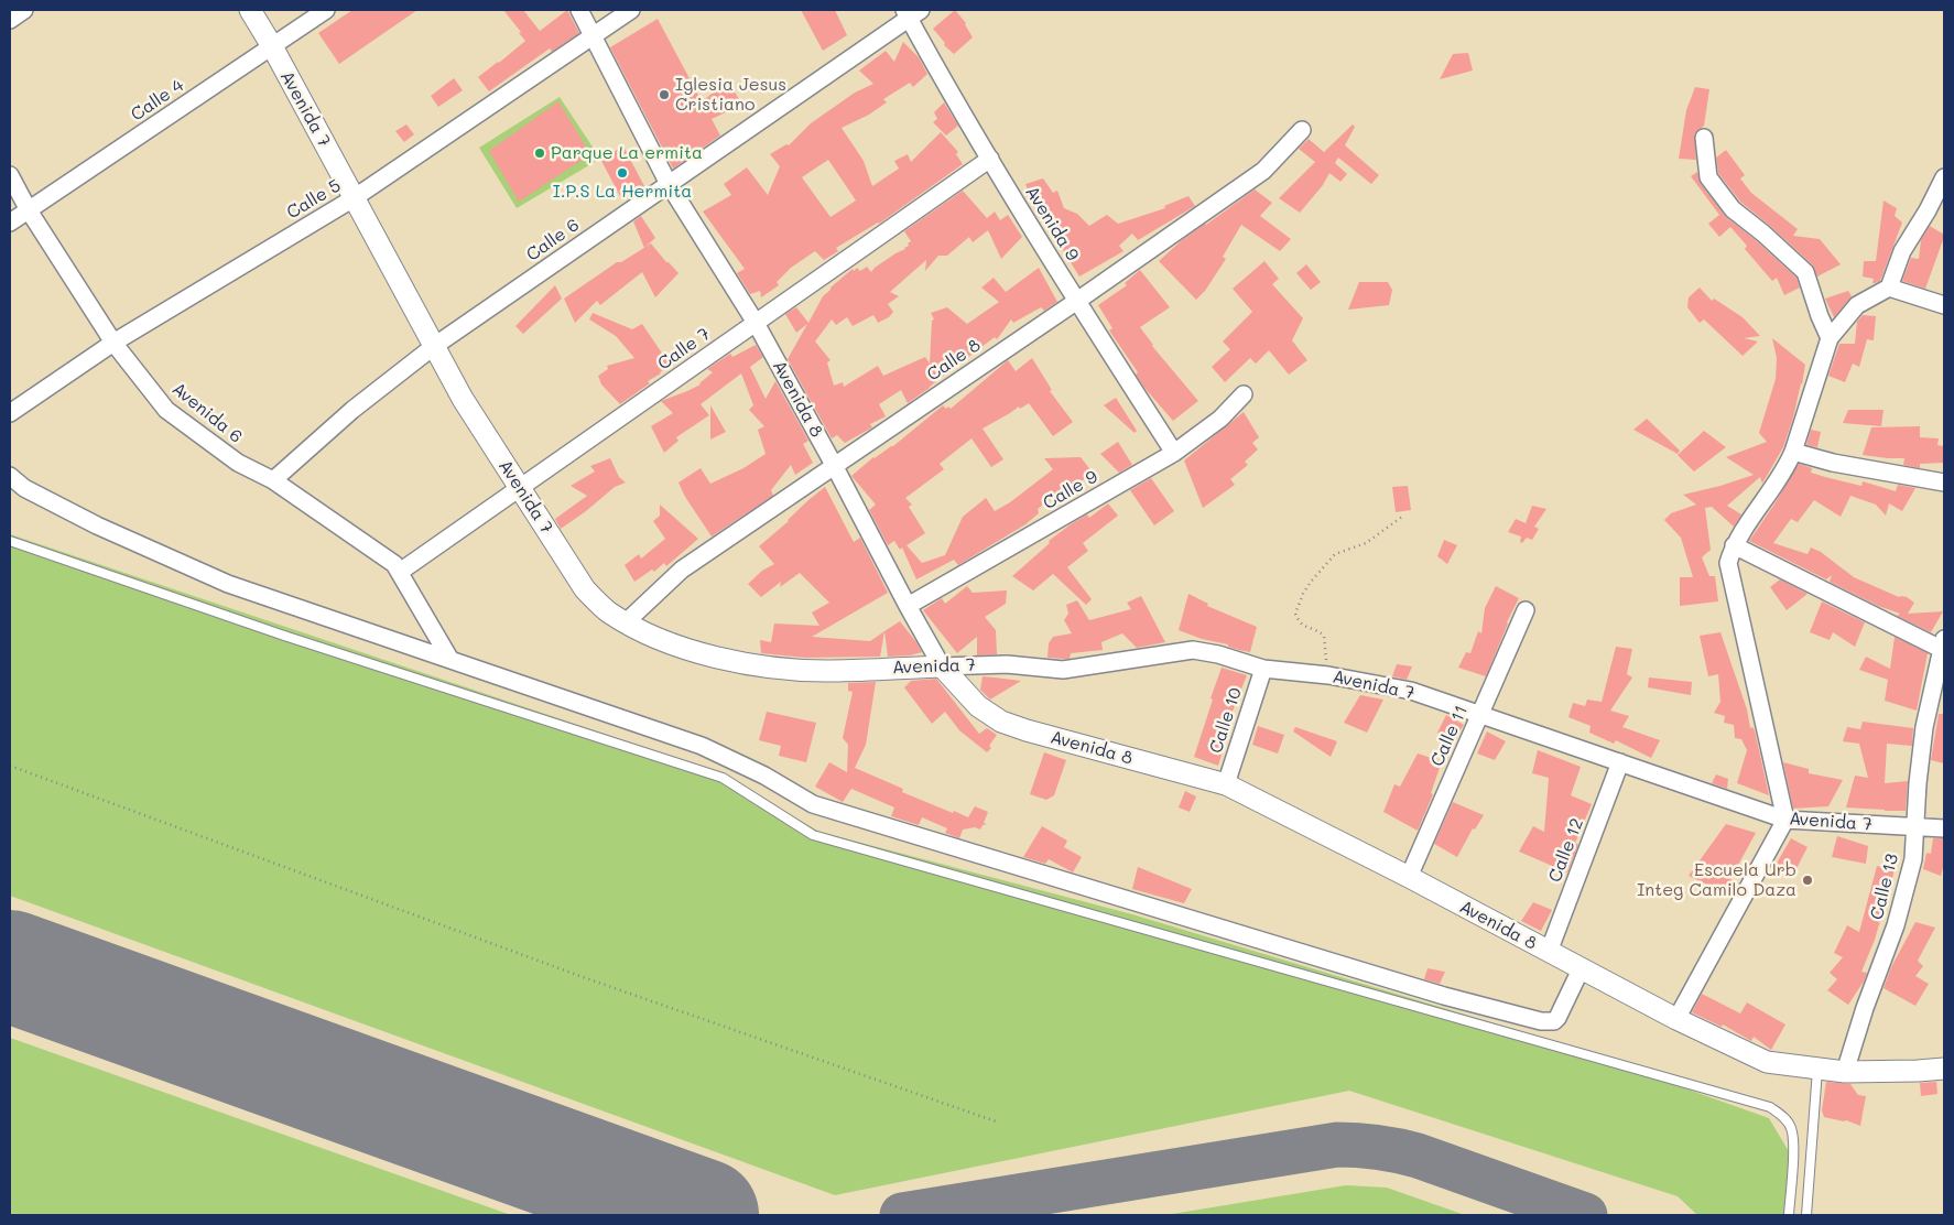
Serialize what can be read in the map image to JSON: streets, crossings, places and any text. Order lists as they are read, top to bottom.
{
  "streets": {
    "street": [
      "Calle 4",
      "Avenida 7",
      "Calle 5",
      "Avenida 9",
      "Calle 6",
      "Calle 7",
      "Calle 8",
      "Avenida 8",
      "Avenida 6",
      "Calle 9",
      "Calle 10",
      "Calle 11",
      "Calle 12",
      "Calle 13"
    ]
  },
  "crossings": [
    ["Calle 4", "Avenida 7"],
    ["Calle 4", "Avenida 6"],
    ["Avenida 7", "Calle 5"],
    ["Avenida 7", "Calle 6"],
    ["Avenida 7", "Calle 7"],
    ["Avenida 7", "Calle 8"],
    ["Avenida 7", "Avenida 8"],
    ["Avenida 7", "Calle 10"],
    ["Avenida 7", "Calle 11"],
    ["Avenida 7", "Calle 12"],
    ["Avenida 7", "Calle 13"],
    ["Calle 5", "Avenida 8"],
    ["Calle 5", "Avenida 6"],
    ["Avenida 9", "Calle 6"],
    ["Avenida 9", "Calle 7"],
    ["Avenida 9", "Calle 8"],
    ["Avenida 9", "Calle 9"],
    ["Calle 6", "Avenida 8"],
    ["Calle 6", "Avenida 6"],
    ["Calle 7", "Avenida 8"],
    ["Calle 7", "Avenida 6"],
    ["Calle 8", "Avenida 8"],
    ["Avenida 8", "Calle 9"],
    ["Avenida 8", "Calle 10"],
    ["Avenida 8", "Calle 11"],
    ["Avenida 8", "Calle 12"],
    ["Avenida 8", "Calle 13"]
  ],
  "places": [
    "Iglesia Jesus Cristiano",
    "Parque La ermita",
    "I.P.S La Hermita",
    "Escuela Urb Integ Camilo Daza"
  ]
}
